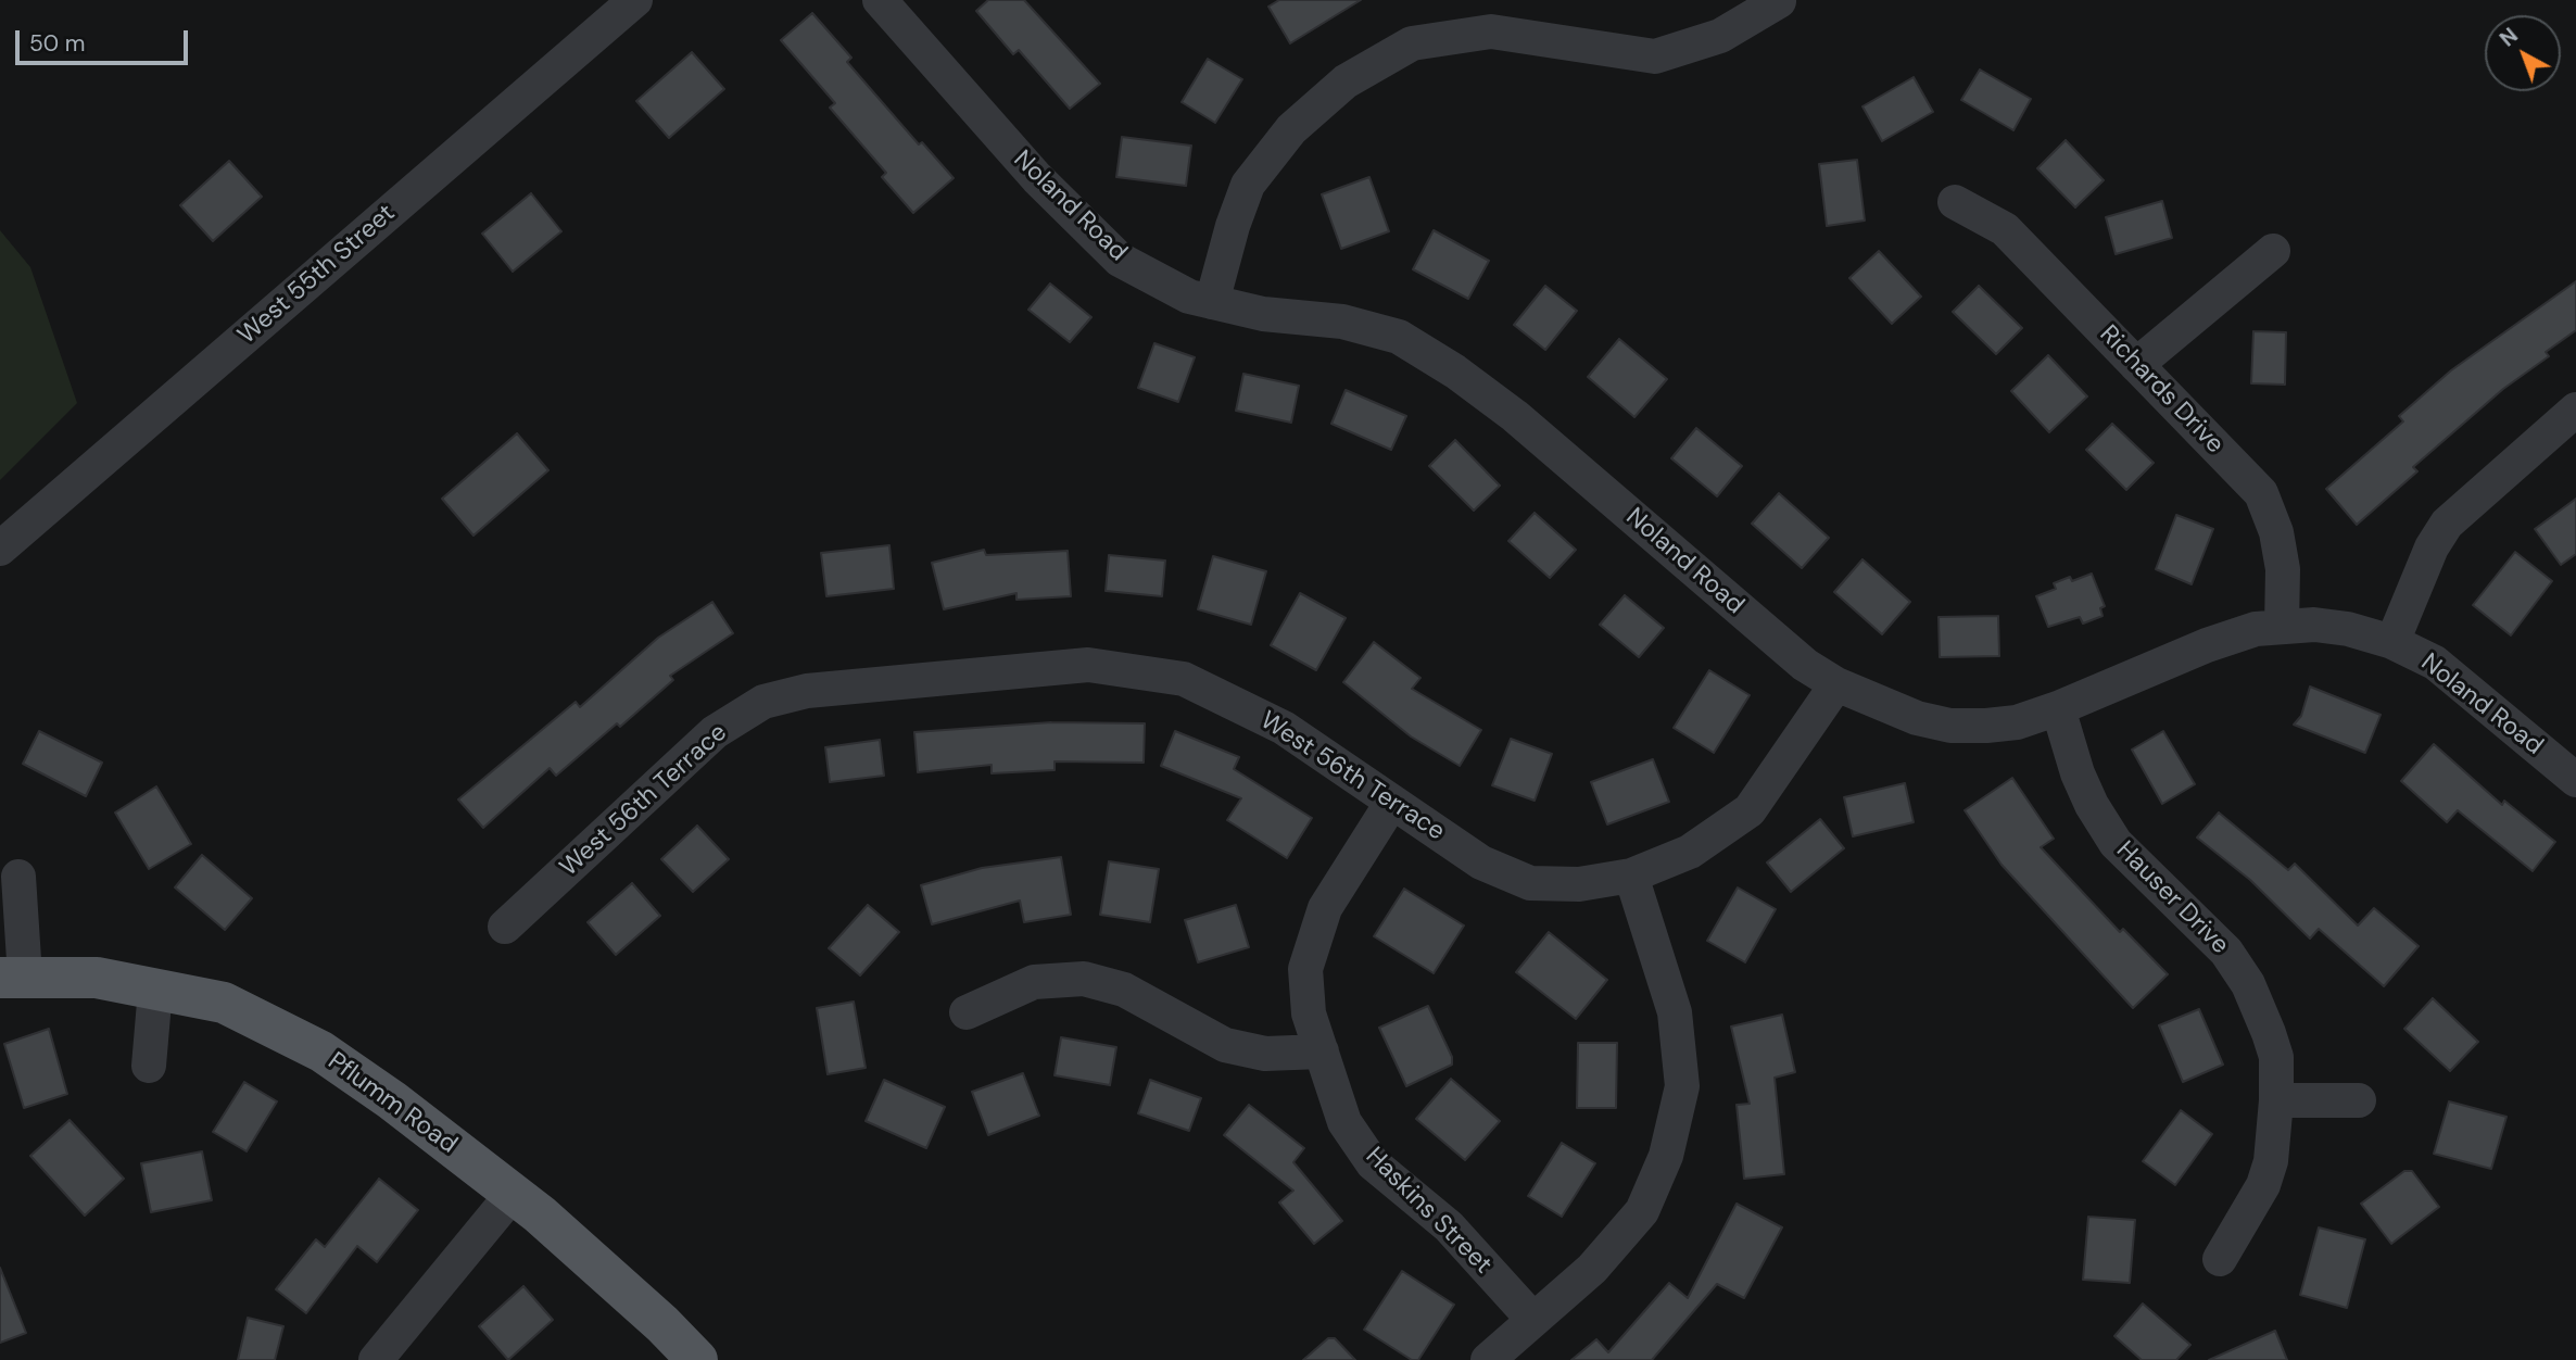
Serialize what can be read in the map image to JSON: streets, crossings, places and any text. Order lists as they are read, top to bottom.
{
  "streets": {
    "main road": ["Pflumm Road"],
    "street": [
      "Noland Road",
      "West 55th Street",
      "Richards Drive",
      "West 56th Terrace",
      "Hauser Drive",
      "Haskins Street"
    ]
  },
  "crossings": [
    ["Noland Road", "Richards Drive"],
    ["Noland Road", "West 56th Terrace"],
    ["Noland Road", "Hauser Drive"],
    ["West 56th Terrace", "Haskins Street"]
  ],
  "scale_bar": "50 m",
  "north": "top left"
}
